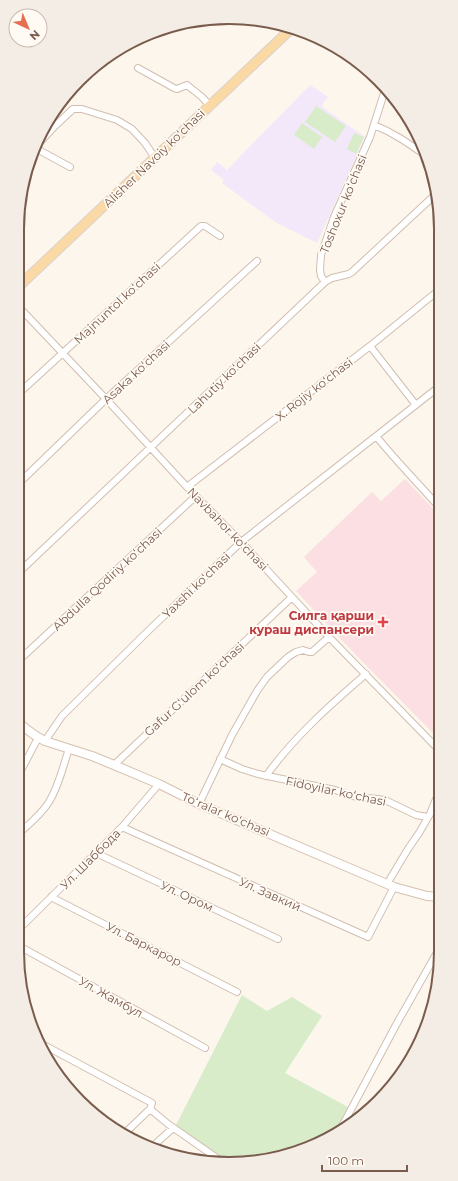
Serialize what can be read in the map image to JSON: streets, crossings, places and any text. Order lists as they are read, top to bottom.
{
  "streets": {
    "main road": ["Alisher Navoiy koʻchasi", "Toʻralar koʻchasi"],
    "street": [
      "Toshoxur koʻchasi",
      "Majnuntol koʻchasi",
      "Asaka koʻchasi",
      "Lahutiy koʻchasi",
      "X. Rojiy koʻchasi",
      "Navbahor koʻchasi",
      "Abdulla Qodiriy koʻchasi",
      "Yaxshi koʻchasi",
      "Gafur Gʻulom koʻchasi",
      "Fidoyilar koʻchasi",
      "Ул. Шаббода",
      "Ул. Завкий",
      "Ул. Ором",
      "Ул. Баркарор",
      "Ул. Жамбул"
    ]
  },
  "crossings": [
    ["Toshoxur koʻchasi", "Lahutiy koʻchasi"],
    ["Majnuntol koʻchasi", "Navbahor koʻchasi"],
    ["Asaka koʻchasi", "Navbahor koʻchasi"],
    ["Lahutiy koʻchasi", "Navbahor koʻchasi"],
    ["X. Rojiy koʻchasi", "Navbahor koʻchasi"],
    ["Navbahor koʻchasi", "Abdulla Qodiriy koʻchasi"],
    ["Navbahor koʻchasi", "Yaxshi koʻchasi"],
    ["Navbahor koʻchasi", "Gafur Gʻulom koʻchasi"],
    ["Navbahor koʻchasi", "Fidoyilar koʻchasi"],
    ["Yaxshi koʻchasi", "Toʻralar koʻchasi"],
    ["Gafur Gʻulom koʻchasi", "Toʻralar koʻchasi"],
    ["Toʻralar koʻchasi", "Ул. Шаббода"],
    ["Toʻralar koʻchasi", "Ул. Завкий"],
    ["Ул. Шаббода", "Ул. Завкий"],
    ["Ул. Шаббода", "Ул. Ором"],
    ["Ул. Шаббода", "Ул. Баркарор"]
  ],
  "places": {
    "health": ["Силга қарши кураш диспансери"]
  },
  "scale_bar": "100 m",
  "north": "bottom right"
}
